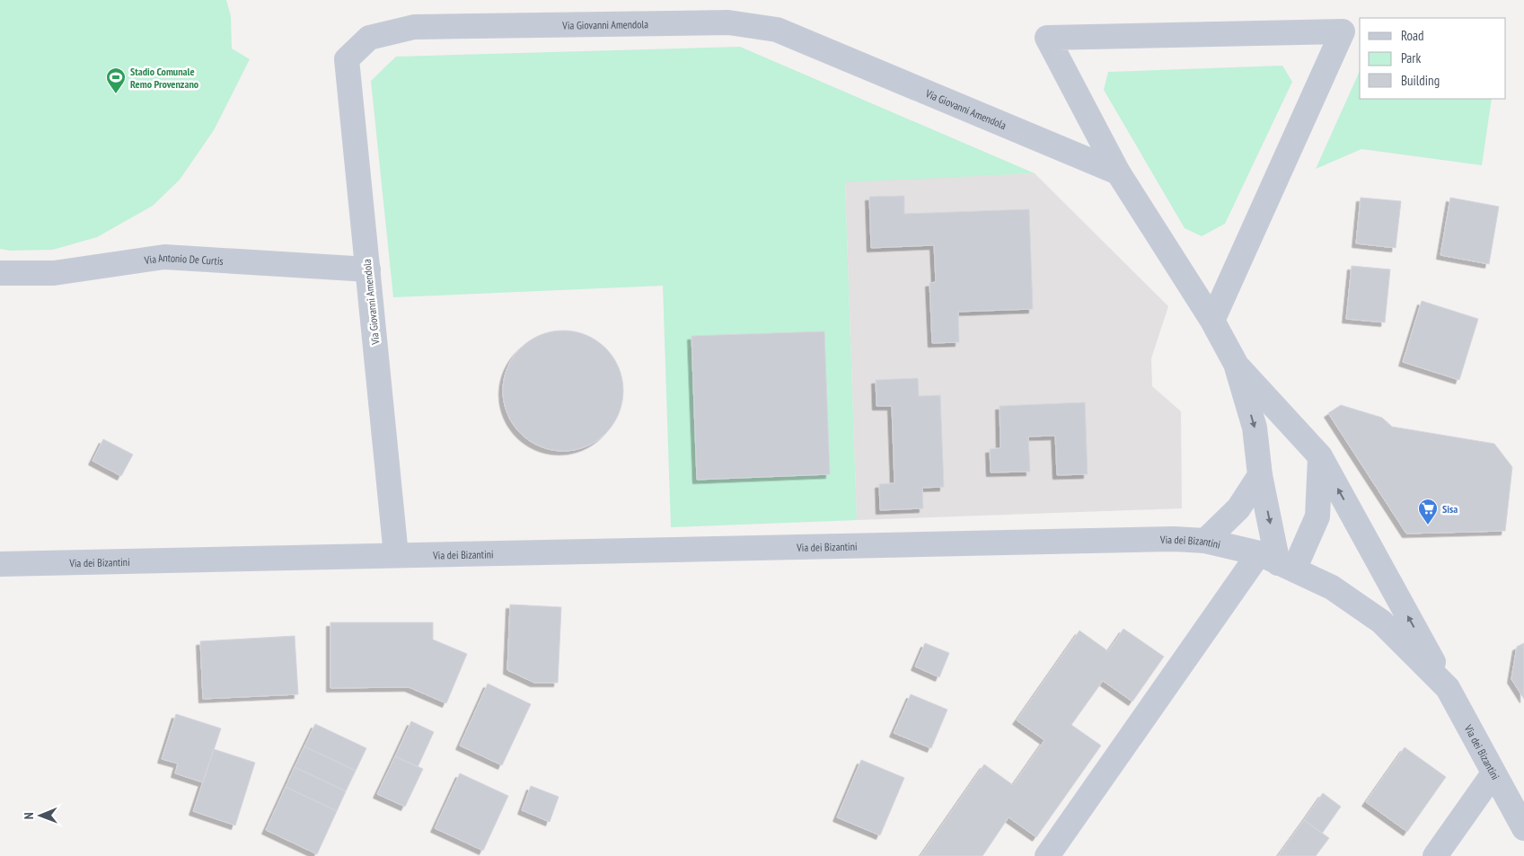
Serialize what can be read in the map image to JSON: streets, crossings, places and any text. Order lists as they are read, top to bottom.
{
  "streets": {
    "street": ["Via Giovanni Amendola", "Via Antonio De Curtis", "Via dei Bizantini"]
  },
  "crossings": [
    ["Via Giovanni Amendola", "Via Antonio De Curtis"],
    ["Via Giovanni Amendola", "Via dei Bizantini"]
  ],
  "places": {
    "sports": ["Stadio Comunale Remo Provenzano"],
    "supermarket": ["Sisa"]
  },
  "legend": ["Road", "Park", "Building"],
  "north": "left"
}
